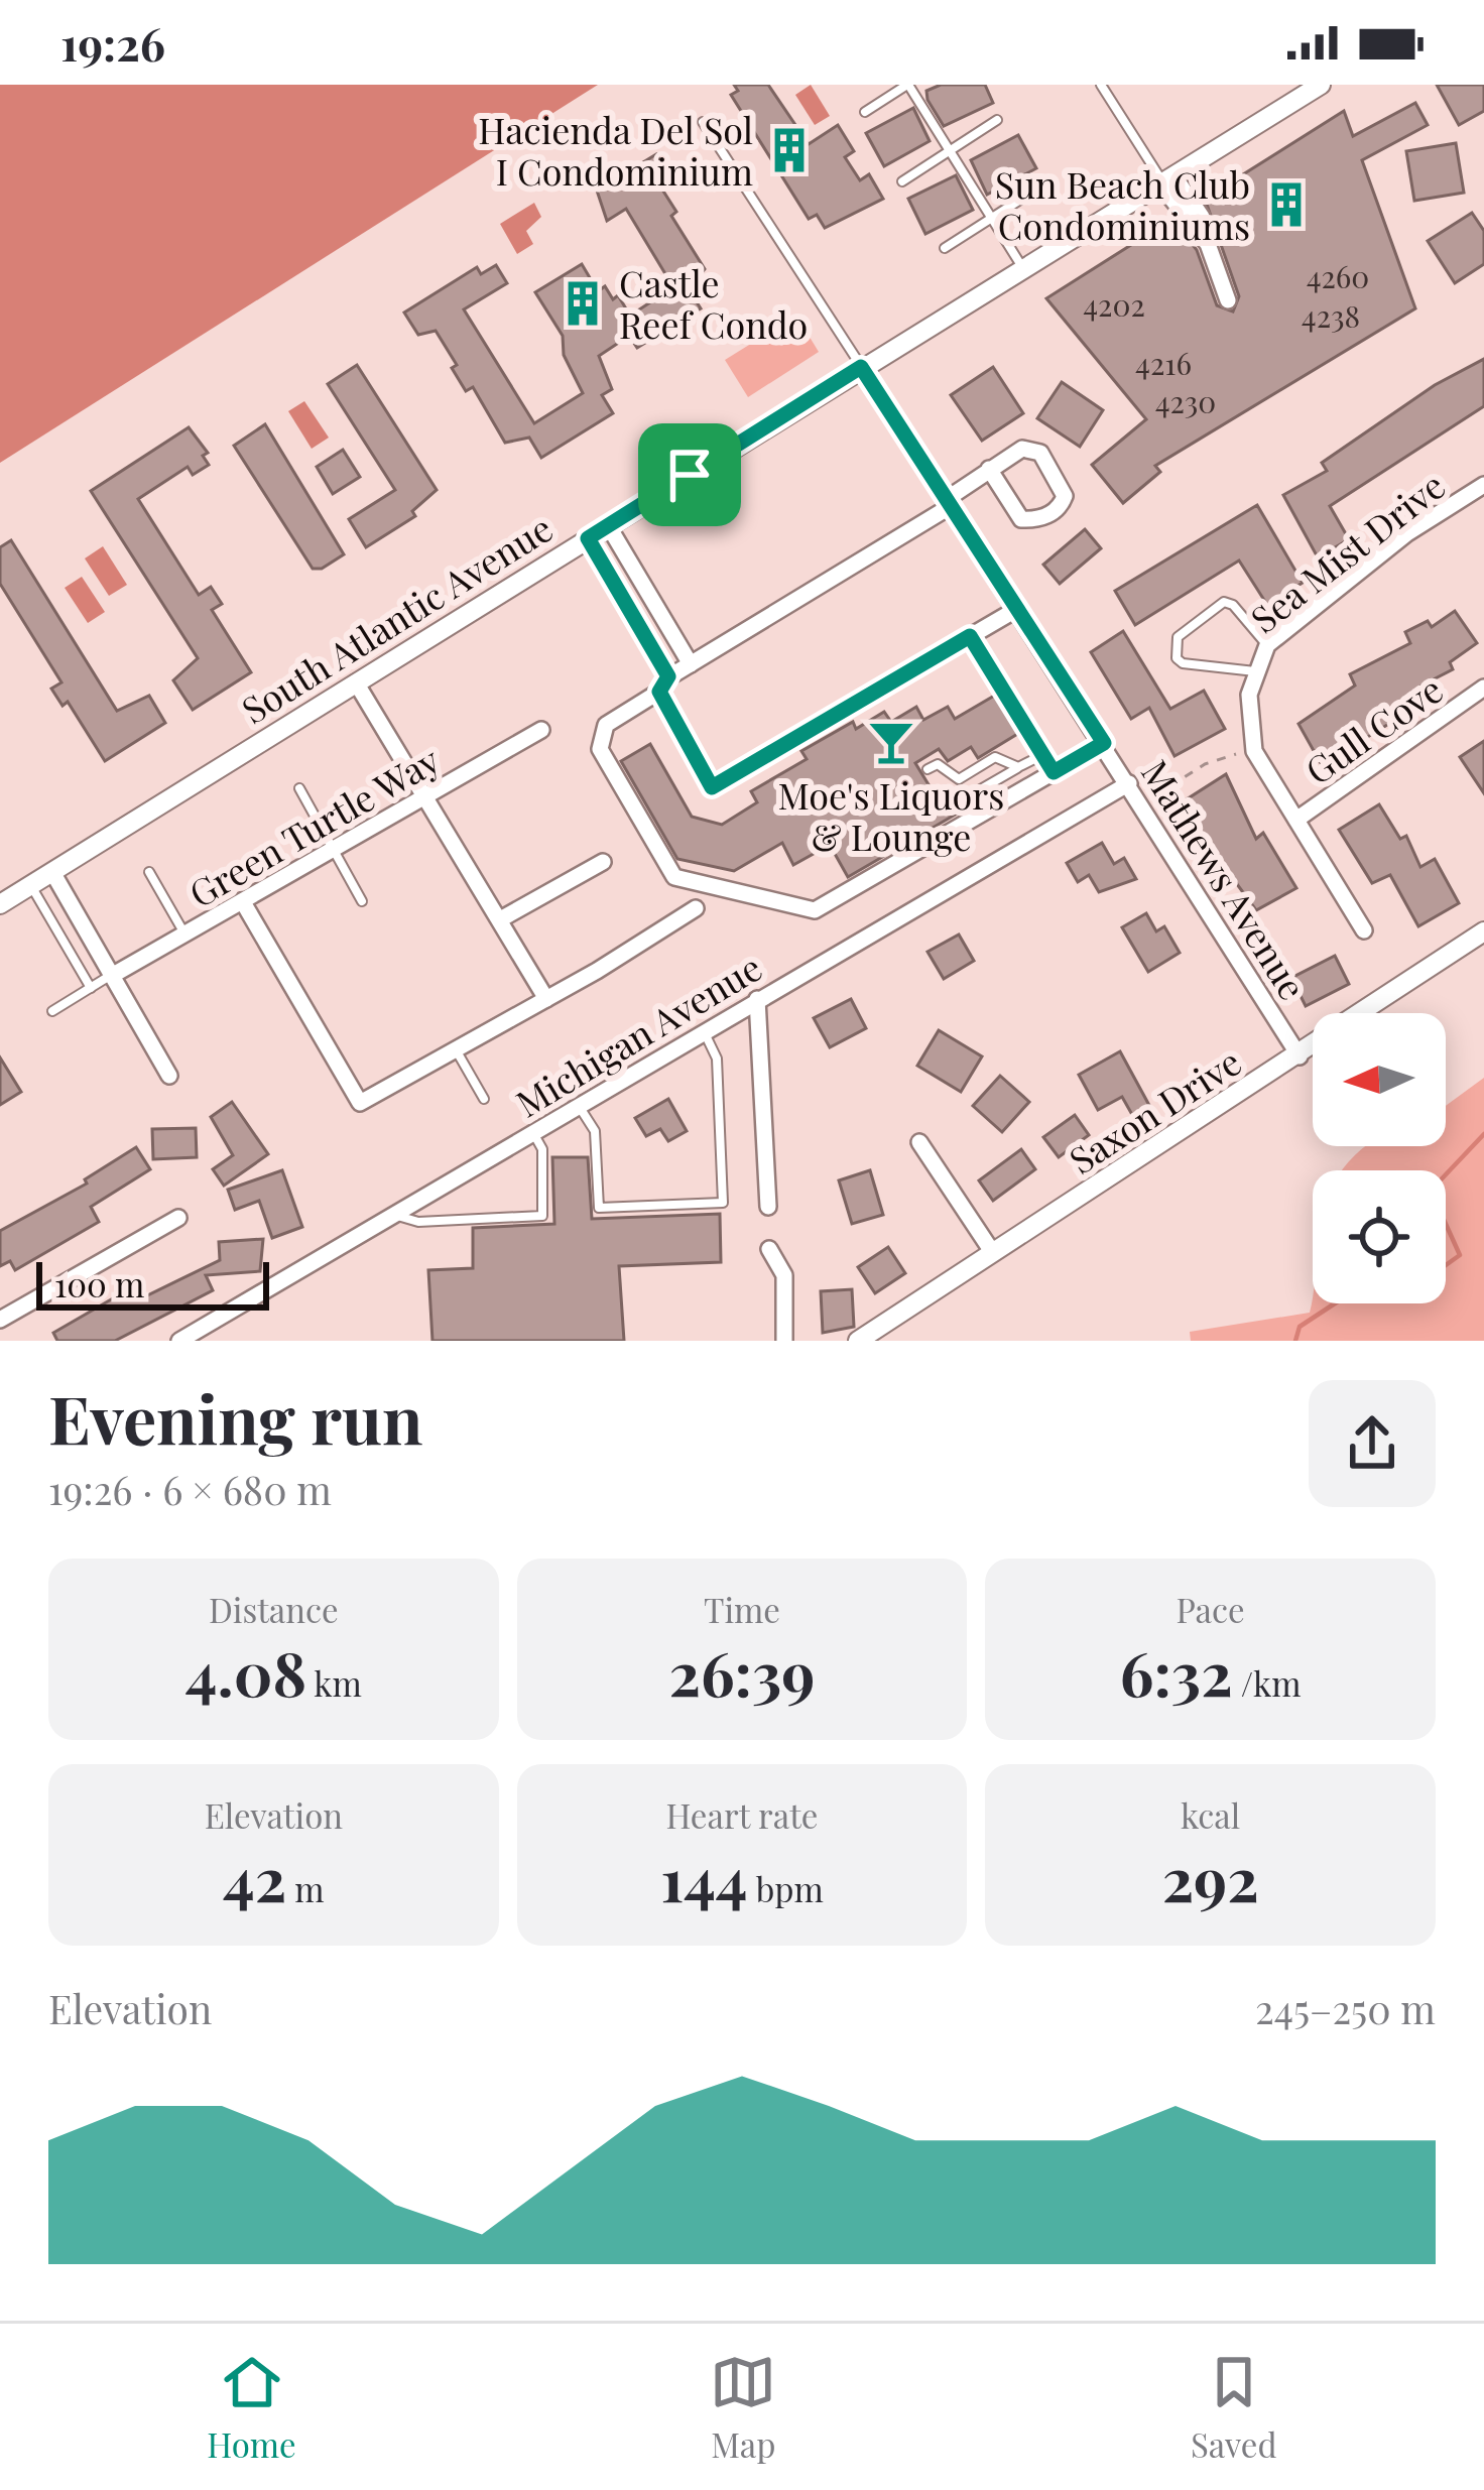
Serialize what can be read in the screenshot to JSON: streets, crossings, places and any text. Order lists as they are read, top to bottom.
{
  "streets": {
    "street": [
      "Sea Mist Drive",
      "South Atlantic Avenue",
      "Gull Cove",
      "Green Turtle Way",
      "Mathews Avenue",
      "Michigan Avenue",
      "Saxon Drive"
    ]
  },
  "crossings": [
    ["Sea Mist Drive", "Gull Cove"],
    ["South Atlantic Avenue", "Mathews Avenue"],
    ["Mathews Avenue", "Michigan Avenue"],
    ["Mathews Avenue", "Saxon Drive"]
  ],
  "places": {
    "building": ["Hacienda Del Sol I Condominium", "Sun Beach Club Condominiums", "Castle Reef Condo"],
    "bar": ["Moe's Liquors & Lounge"]
  },
  "house_numbers": [
    "4260",
    "4202",
    "4238",
    "4216",
    "4230"
  ],
  "scale_bar": "100 m",
  "north": "left",
  "page": {
    "status": "19:26",
    "scale": "100 m",
    "heading": ["Evening run", "19:26 · 6 × 680 m"],
    "stats": [
      ["Distance", "4.08 km"],
      ["Time", "26:39"],
      ["Pace", "6:32 /km"],
      ["Elevation", "42 m"],
      ["Heart rate", "144 bpm"],
      ["kcal", "292"]
    ],
    "chart": ["Elevation", "245–250 m"],
    "tabs": ["Home", "Map", "Saved"]
  }
}
